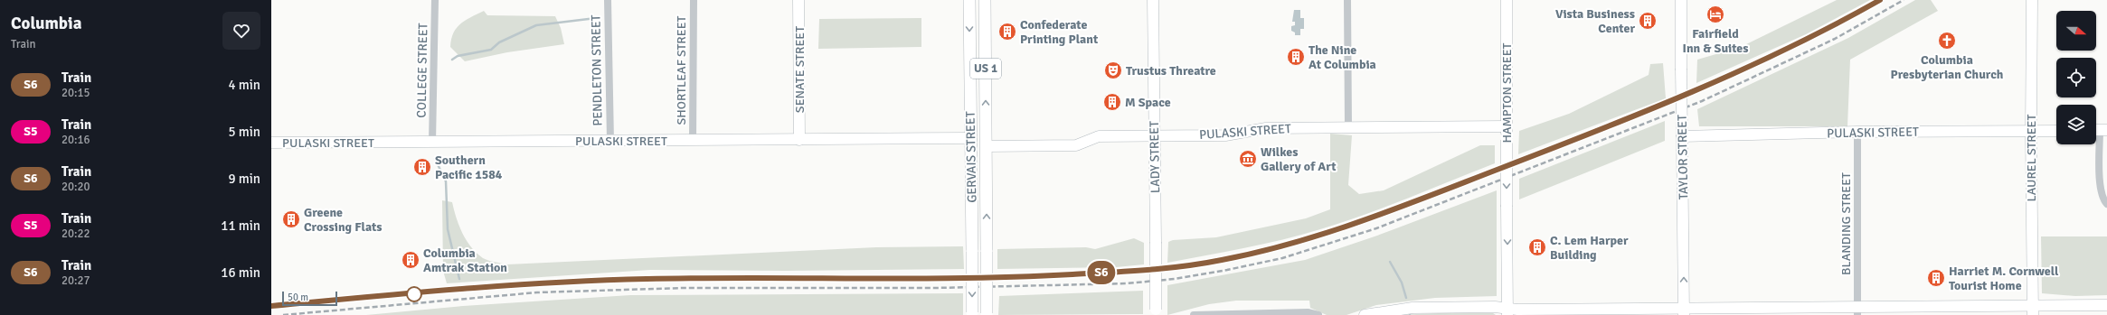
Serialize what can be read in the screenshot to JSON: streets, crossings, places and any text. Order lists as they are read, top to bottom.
{
  "streets": {
    "main road": ["US 1", "GERVAIS STREET"],
    "street": [
      "SENATE STREET",
      "COLLEGE STREET",
      "PENDLETON STREET",
      "SHORTLEAF STREET",
      "HAMPTON STREET",
      "PULASKI STREET",
      "LADY STREET",
      "TAYLOR STREET",
      "LAUREL STREET",
      "BLANDING STREET"
    ]
  },
  "crossings": [
    ["SENATE STREET", "PULASKI STREET"],
    ["COLLEGE STREET", "PULASKI STREET"],
    ["PENDLETON STREET", "PULASKI STREET"],
    ["SHORTLEAF STREET", "PULASKI STREET"],
    ["HAMPTON STREET", "PULASKI STREET"],
    ["PULASKI STREET", "GERVAIS STREET"],
    ["PULASKI STREET", "LADY STREET"],
    ["PULASKI STREET", "TAYLOR STREET"],
    ["PULASKI STREET", "LAUREL STREET"],
    ["PULASKI STREET", "BLANDING STREET"]
  ],
  "one_way": ["HAMPTON STREET", "TAYLOR STREET"],
  "places": {
    "hotel": ["Fairfield Inn & Suites"],
    "building": [
      "Vista Business Center",
      "Confederate Printing Plant",
      "The Nine At Columbia",
      "M Space",
      "Southern Pacific 1584",
      "Greene Crossing Flats",
      "C. Lem Harper Building",
      "Columbia Amtrak Station",
      "Harriet M. Cornwell Tourist Home"
    ],
    "church": ["Columbia Presbyterian Church"],
    "theatre": ["Trustus Threatre"],
    "museum": ["Wilkes Gallery of Art"]
  },
  "scale_bar": "50 m",
  "north": "right",
  "page": {
    "heading": ["Columbia", "Train"],
    "on_map": "S6",
    "list": [
      {
        "mark": "S6",
        "name": "Train",
        "note": "20:15",
        "value": "4 min"
      },
      {
        "mark": "S5",
        "name": "Train",
        "note": "20:16",
        "value": "5 min"
      },
      {
        "mark": "S6",
        "name": "Train",
        "note": "20:20",
        "value": "9 min"
      },
      {
        "mark": "S5",
        "name": "Train",
        "note": "20:22",
        "value": "11 min"
      },
      {
        "mark": "S6",
        "name": "Train",
        "note": "20:27",
        "value": "16 min"
      }
    ],
    "scale": "50 m"
  }
}
